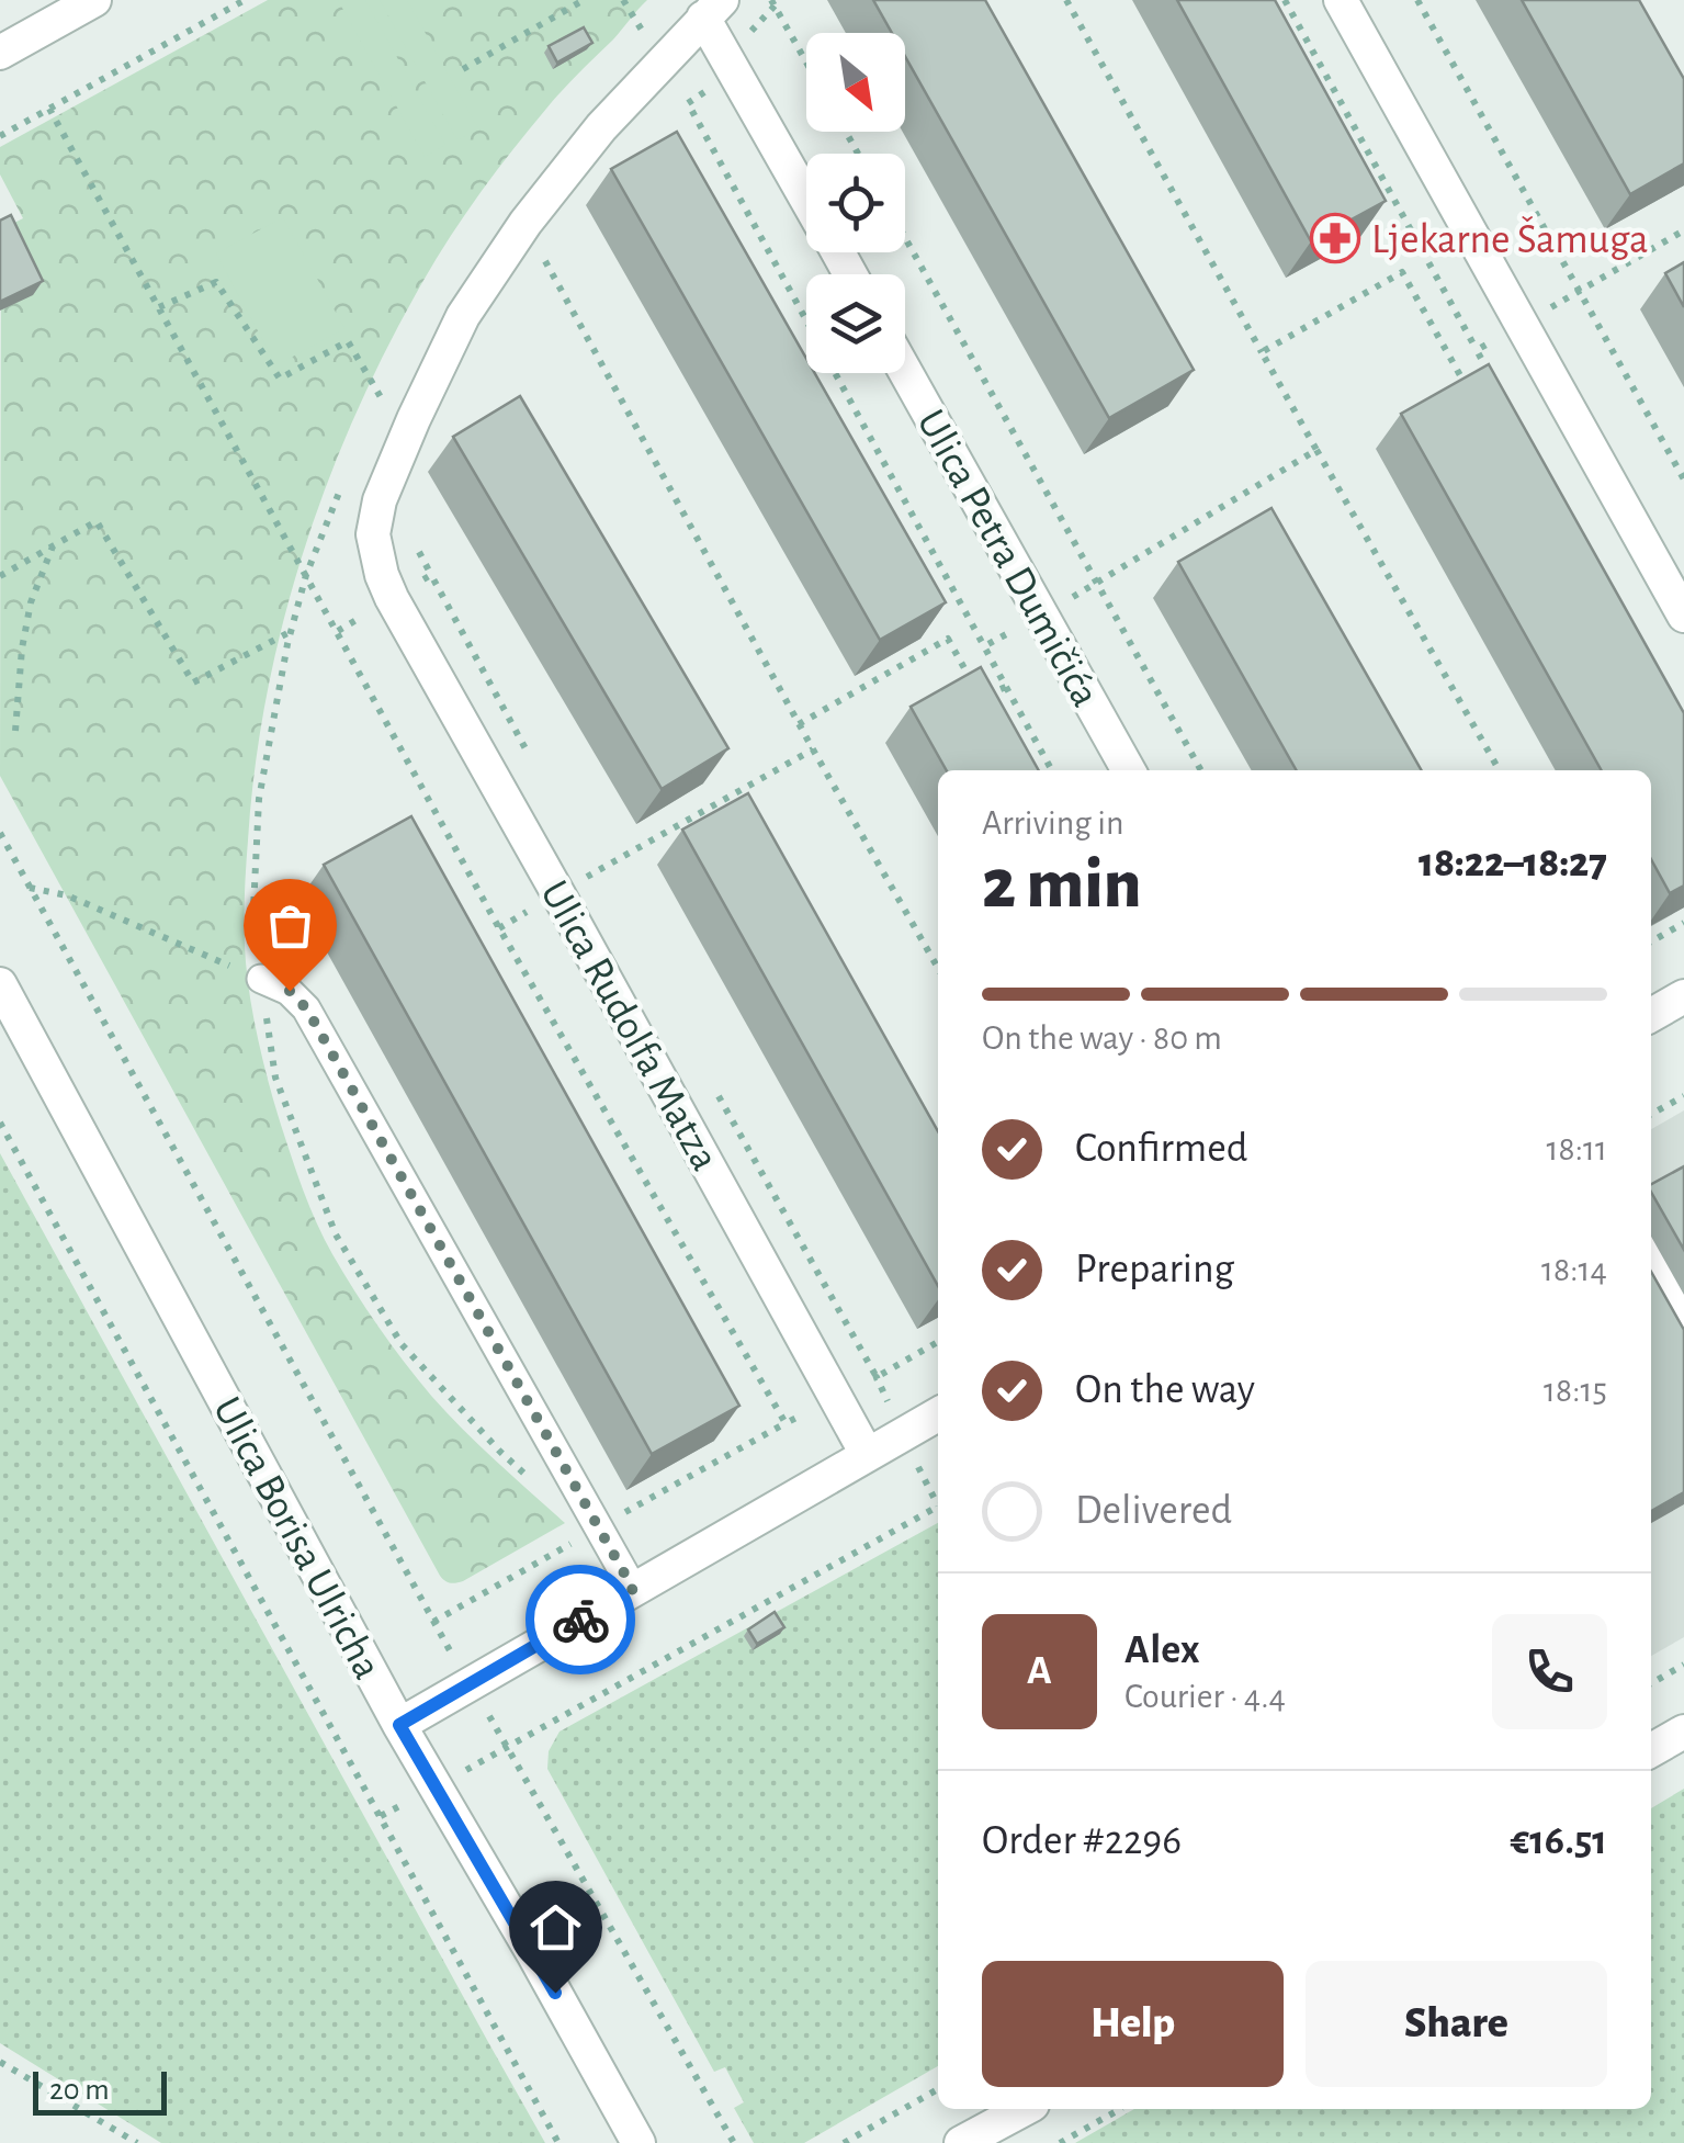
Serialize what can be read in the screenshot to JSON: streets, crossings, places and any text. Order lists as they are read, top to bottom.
{
  "streets": {
    "street": ["Ulica Petra Dumičića", "Ulica Rudolfa Matza", "Ulica Borisa Ulricha"]
  },
  "places": {
    "pharmacy": ["Ljekarne Šamuga"]
  },
  "scale_bar": "20 m",
  "north": "bottom right",
  "page": {
    "heading": ["2 min", "Arriving in", "18:22–18:27"],
    "panel": [
      "Alex",
      "Courier · 4.4",
      "Order #2296",
      "€16.51"
    ],
    "bar": "On the way · 80 m",
    "list": [
      ["Confirmed", "18:11"],
      ["Preparing", "18:14"],
      ["On the way", "18:15"],
      "Delivered"
    ],
    "round": "A",
    "buttons": ["Help", "Share"],
    "scale": "20 m"
  }
}
